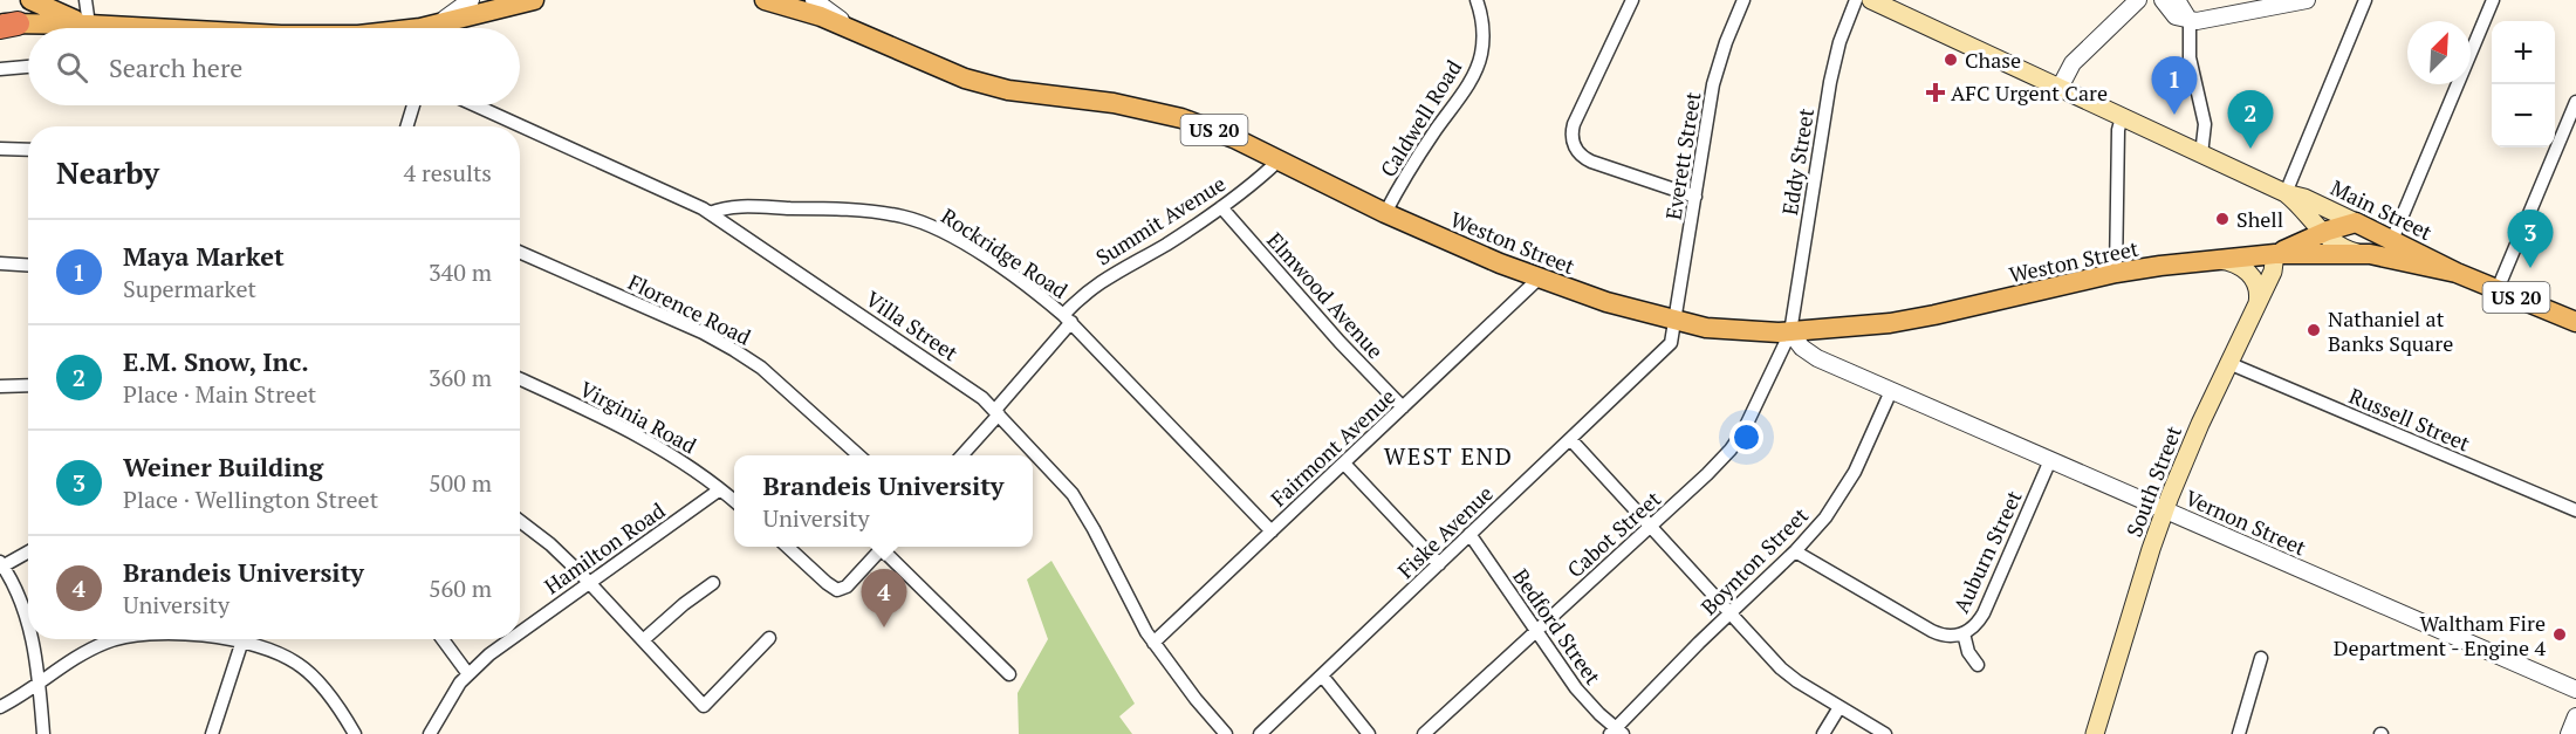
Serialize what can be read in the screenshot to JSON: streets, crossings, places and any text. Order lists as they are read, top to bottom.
{
  "streets": {
    "main road": [
      "US 20",
      "Main Street",
      "Weston Street",
      "South Street"
    ],
    "street": [
      "Caldwell Road",
      "Everett Street",
      "Eddy Street",
      "Summit Avenue",
      "Rockridge Road",
      "Elmwood Avenue",
      "Florence Road",
      "Villa Street",
      "Virginia Road",
      "Russell Street",
      "Fairmont Avenue",
      "Vernon Street",
      "Fiske Avenue",
      "Cabot Street",
      "Hamilton Road",
      "Auburn Street",
      "Boynton Street",
      "Bedford Street"
    ]
  },
  "crossings": [
    ["Caldwell Road", "Weston Street"],
    ["Everett Street", "Weston Street"],
    ["Everett Street", "Fiske Avenue"],
    ["Eddy Street", "Weston Street"],
    ["Eddy Street", "Vernon Street"],
    ["Eddy Street", "Cabot Street"],
    ["Main Street", "Weston Street"],
    ["Summit Avenue", "Weston Street"],
    ["Summit Avenue", "Rockridge Road"],
    ["Summit Avenue", "Elmwood Avenue"],
    ["Summit Avenue", "Villa Street"],
    ["Weston Street", "Fairmont Avenue"],
    ["Weston Street", "South Street"],
    ["Weston Street", "Vernon Street"],
    ["Weston Street", "Fiske Avenue"],
    ["Weston Street", "Cabot Street"],
    ["Rockridge Road", "Villa Street"],
    ["Rockridge Road", "Fairmont Avenue"],
    ["Elmwood Avenue", "Fairmont Avenue"],
    ["Villa Street", "Fairmont Avenue"],
    ["Virginia Road", "Hamilton Road"],
    ["Russell Street", "South Street"],
    ["South Street", "Vernon Street"],
    ["Vernon Street", "Cabot Street"],
    ["Vernon Street", "Auburn Street"],
    ["Vernon Street", "Boynton Street"],
    ["Fiske Avenue", "Bedford Street"],
    ["Cabot Street", "Bedford Street"],
    ["Auburn Street", "Boynton Street"],
    ["Boynton Street", "Bedford Street"]
  ],
  "districts": ["WEST END"],
  "places": {
    "other": [
      "Chase",
      "Shell",
      "Nathaniel at Banks Square",
      "Waltham Fire Department - Engine 4"
    ],
    "health": ["AFC Urgent Care"]
  },
  "north": "top right",
  "page": {
    "map_buttons": ["+", "−"],
    "search": "Search here",
    "pins": [
      "1",
      "2",
      "3",
      "4"
    ],
    "heading": ["Nearby", "4 results"],
    "list": [
      {
        "mark": "1",
        "name": "Maya Market",
        "note": "Supermarket",
        "value": "340 m"
      },
      {
        "mark": "2",
        "name": "E.M. Snow, Inc.",
        "note": "Place · Main Street",
        "value": "360 m"
      },
      {
        "mark": "3",
        "name": "Weiner Building",
        "note": "Place · Wellington Street",
        "value": "500 m"
      },
      {
        "mark": "4",
        "name": "Brandeis University",
        "note": "University",
        "value": "560 m"
      }
    ],
    "popup": ["Brandeis University", "University"]
  }
}
